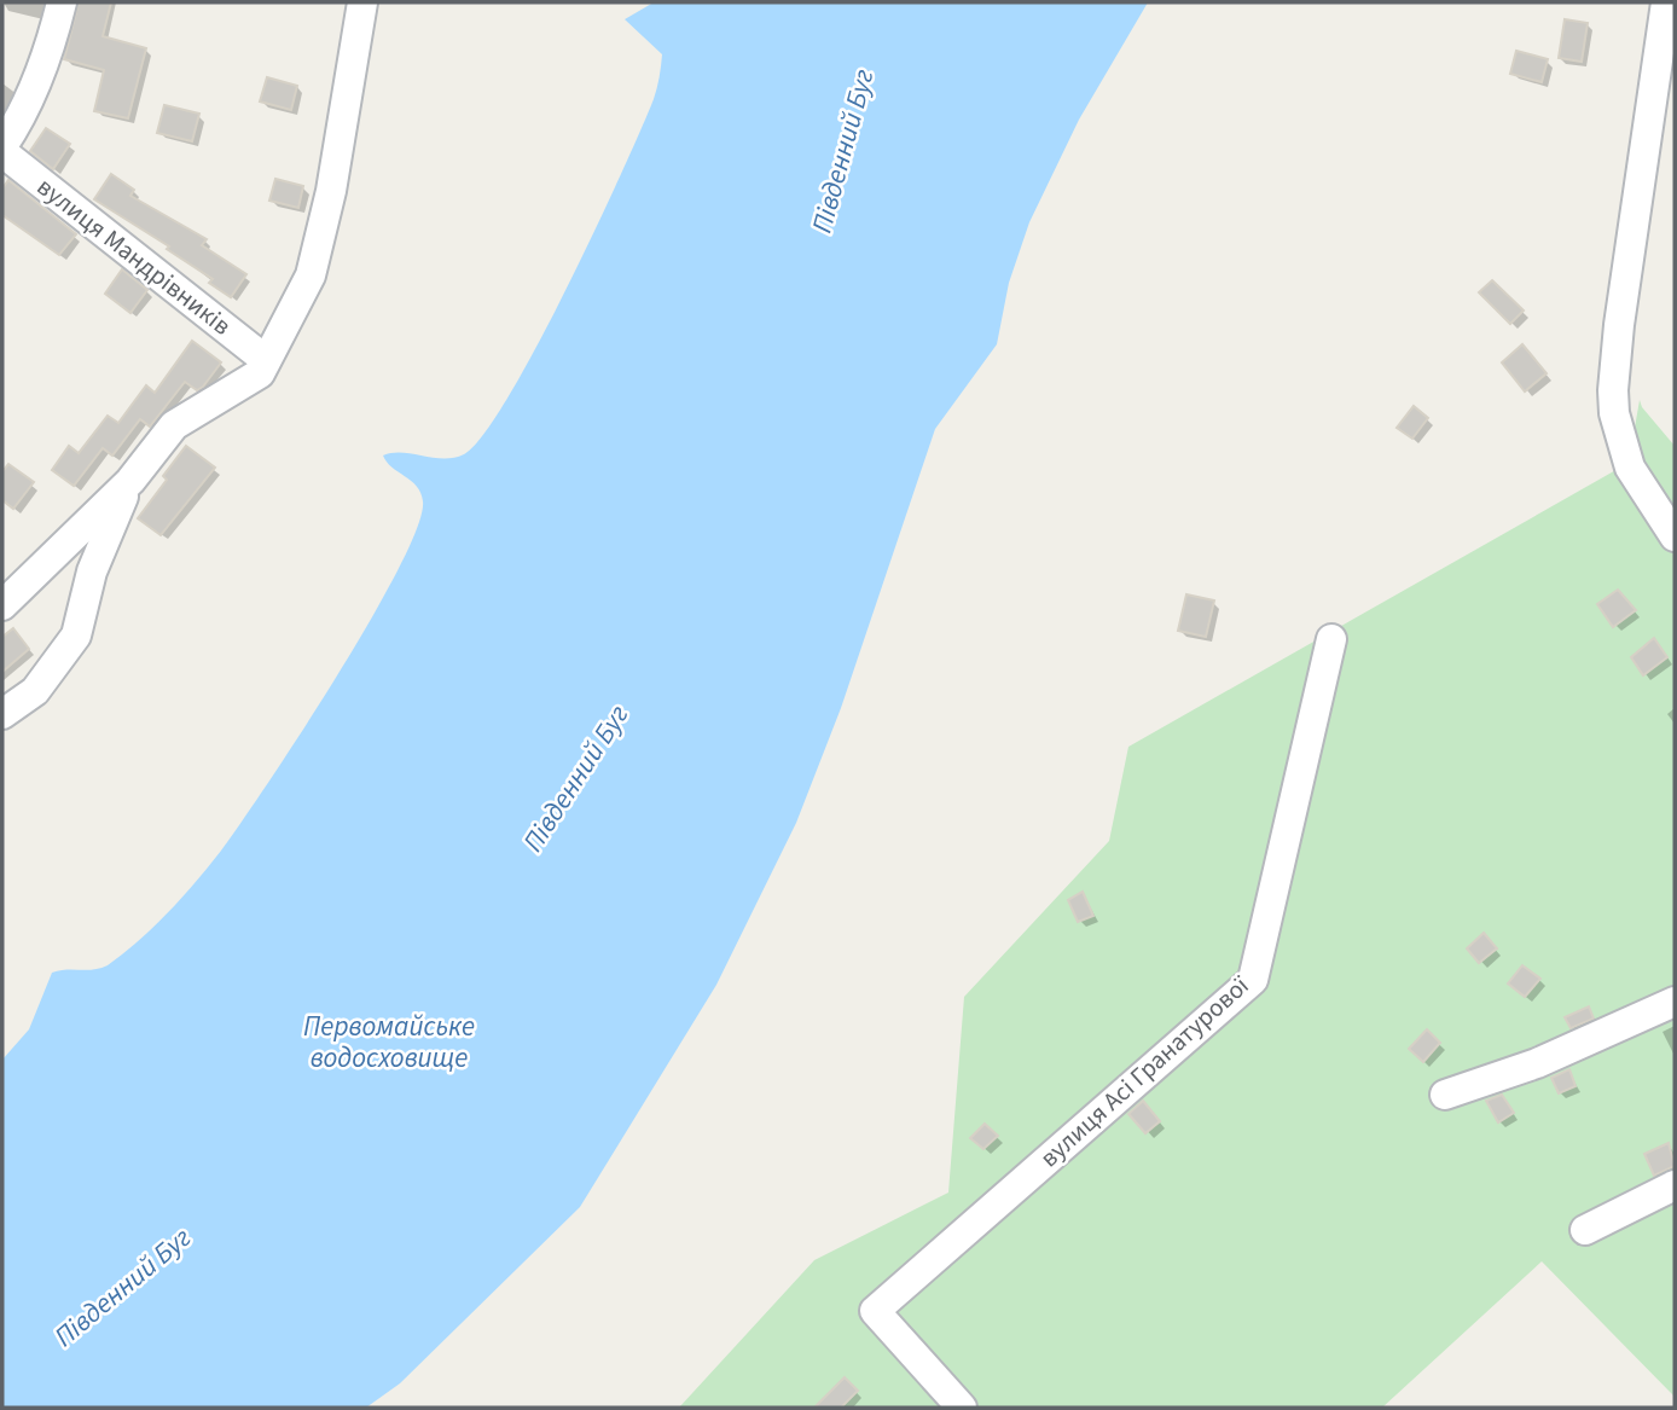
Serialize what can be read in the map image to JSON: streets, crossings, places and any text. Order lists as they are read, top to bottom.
{
  "streets": {
    "street": ["вулиця Мандрівників", "вулиця Асі Гранатурової"]
  },
  "water": ["Південний Буг", "Первомайське водосховище"]
}
